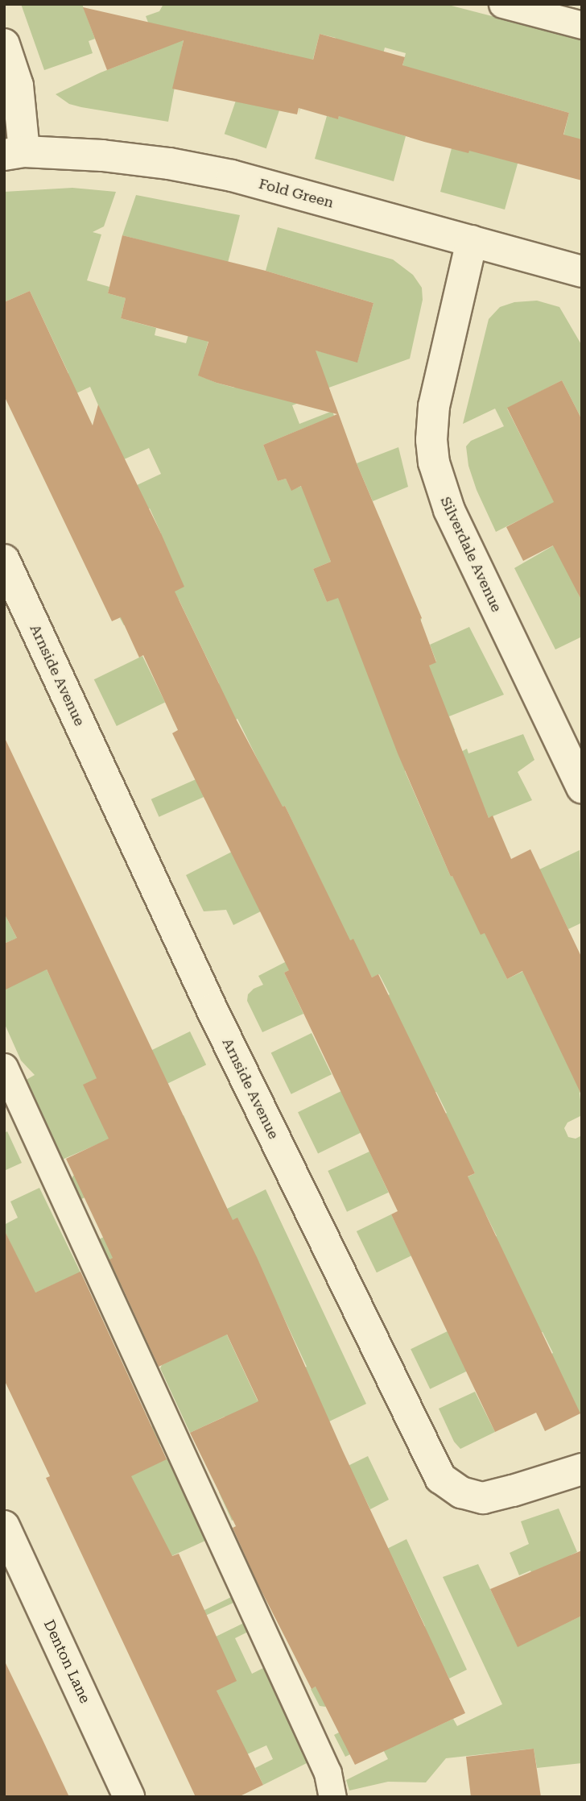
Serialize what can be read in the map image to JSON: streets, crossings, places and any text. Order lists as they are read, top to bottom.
{
  "streets": {
    "street": [
      "Fold Green",
      "Silverdale Avenue",
      "Arnside Avenue",
      "Denton Lane"
    ]
  },
  "crossings": [
    ["Fold Green", "Silverdale Avenue"]
  ]
}
